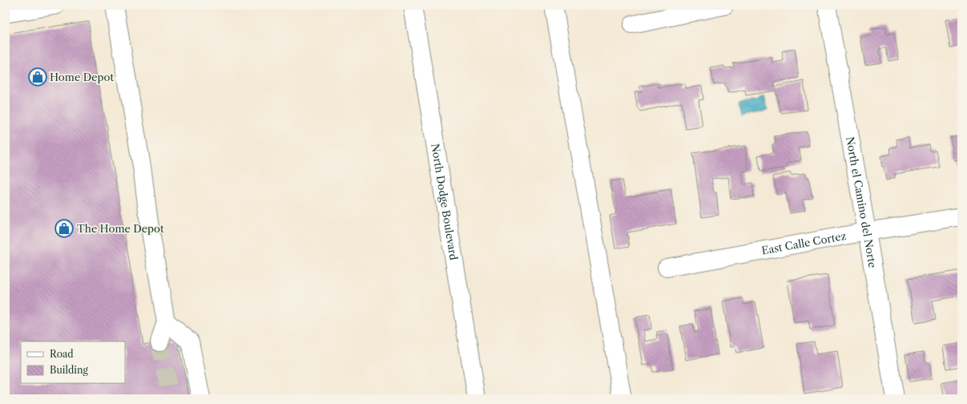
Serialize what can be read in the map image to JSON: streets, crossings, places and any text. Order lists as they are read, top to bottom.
{
  "streets": {
    "street": ["North Dodge Boulevard", "North el Camino del Norte", "East Calle Cortez"]
  },
  "crossings": [
    ["North el Camino del Norte", "East Calle Cortez"]
  ],
  "places": {
    "shop": ["Home Depot", "The Home Depot"]
  },
  "legend": ["Road", "Building"]
}
